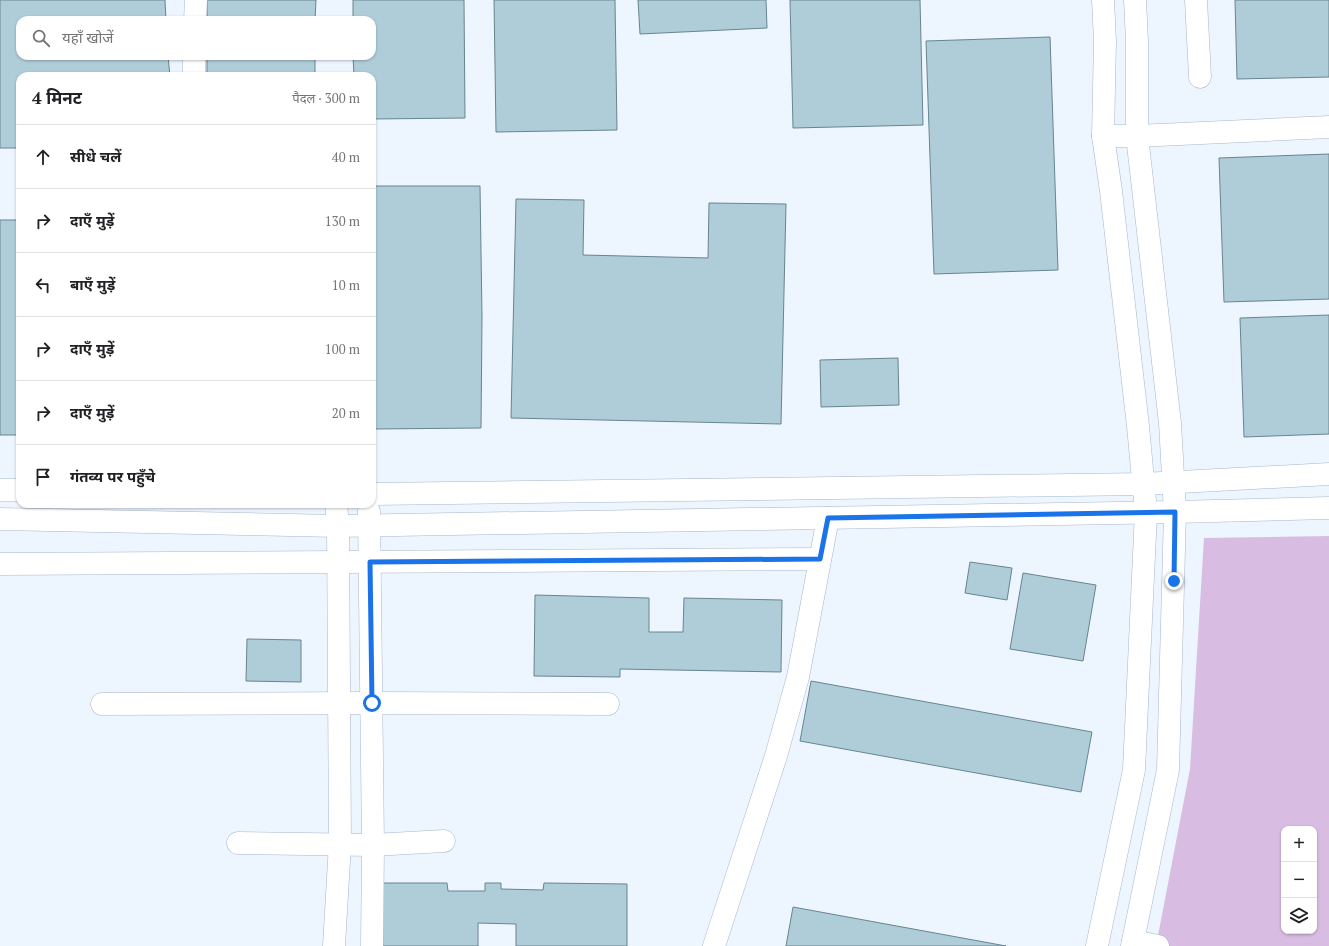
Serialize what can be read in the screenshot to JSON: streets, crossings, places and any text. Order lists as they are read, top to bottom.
{
  "page": {
    "search": "यहाँ खोजें",
    "heading": ["4 मिनट", "पैदल · 300 m"],
    "list": [
      ["सीधे चलें", "40 m"],
      ["दाएँ मुड़ें", "130 m"],
      ["बाएँ मुड़ें", "10 m"],
      ["दाएँ मुड़ें", "100 m"],
      ["दाएँ मुड़ें", "20 m"],
      "गंतव्य पर पहुँचे"
    ],
    "map_buttons": ["+", "−"]
  }
}
